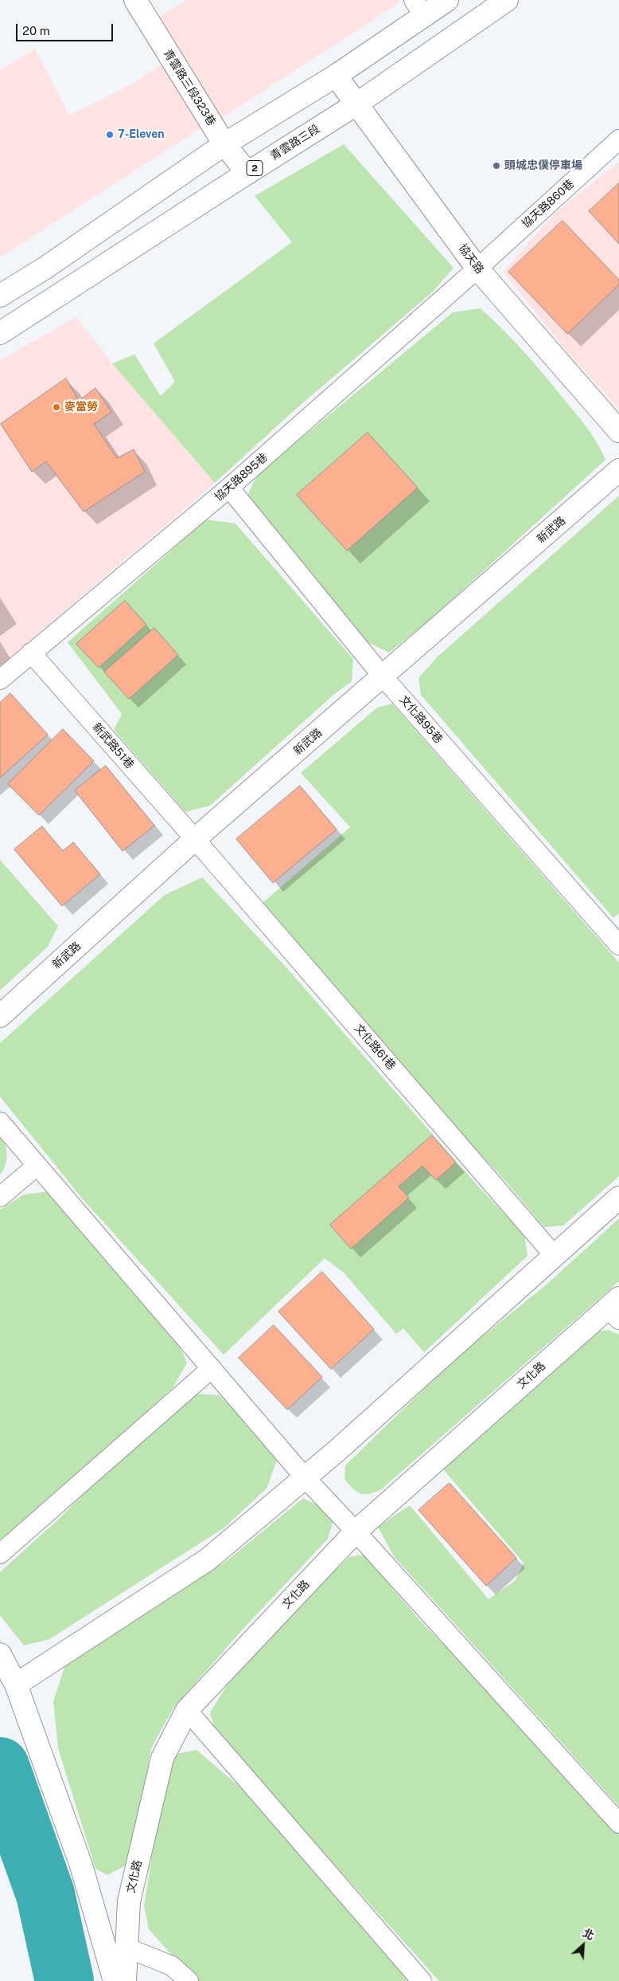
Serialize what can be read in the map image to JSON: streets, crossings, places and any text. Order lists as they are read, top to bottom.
{
  "streets": {
    "street": [
      "青雲路三段323巷",
      "青雲路三段",
      "2",
      "協天路",
      "新武路",
      "文化路"
    ],
    "lane": [
      "協天路860巷",
      "協天路895巷",
      "文化路95巷",
      "新武路51巷",
      "文化路61巷"
    ]
  },
  "crossings": [
    ["青雲路三段323巷", "青雲路三段"],
    ["青雲路三段", "協天路"],
    ["協天路860巷", "協天路"],
    ["協天路860巷", "協天路895巷"],
    ["協天路", "協天路895巷"],
    ["協天路895巷", "文化路95巷"],
    ["協天路895巷", "新武路51巷"],
    ["新武路", "文化路95巷"],
    ["新武路", "新武路51巷"],
    ["新武路", "文化路61巷"],
    ["新武路51巷", "文化路61巷"]
  ],
  "places": ["7-Eleven", "頭城忠僕停車場", "麥當勞"],
  "scale_bar": "20 m",
  "north": "top right"
}
